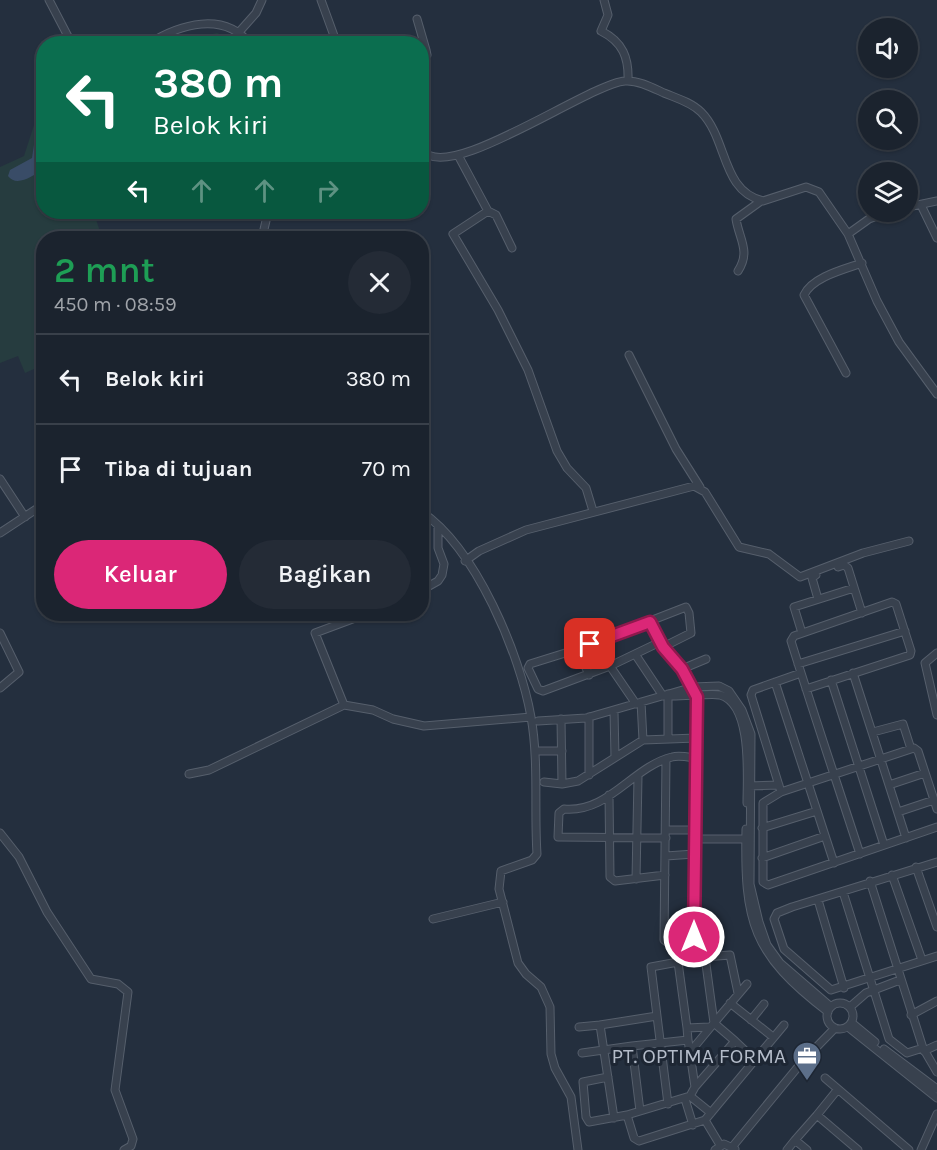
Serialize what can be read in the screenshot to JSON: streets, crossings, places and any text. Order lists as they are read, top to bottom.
{
  "places": {
    "office": ["PT. OPTIMA FORMA"]
  },
  "page": {
    "turn": ["380 m", "Belok kiri"],
    "heading": ["2 mnt", "450 m · 08:59"],
    "list": [
      {
        "name": "Belok kiri",
        "value": "380 m"
      },
      {
        "name": "Tiba di tujuan",
        "value": "70 m"
      }
    ],
    "buttons": ["Keluar", "Bagikan"]
  }
}
